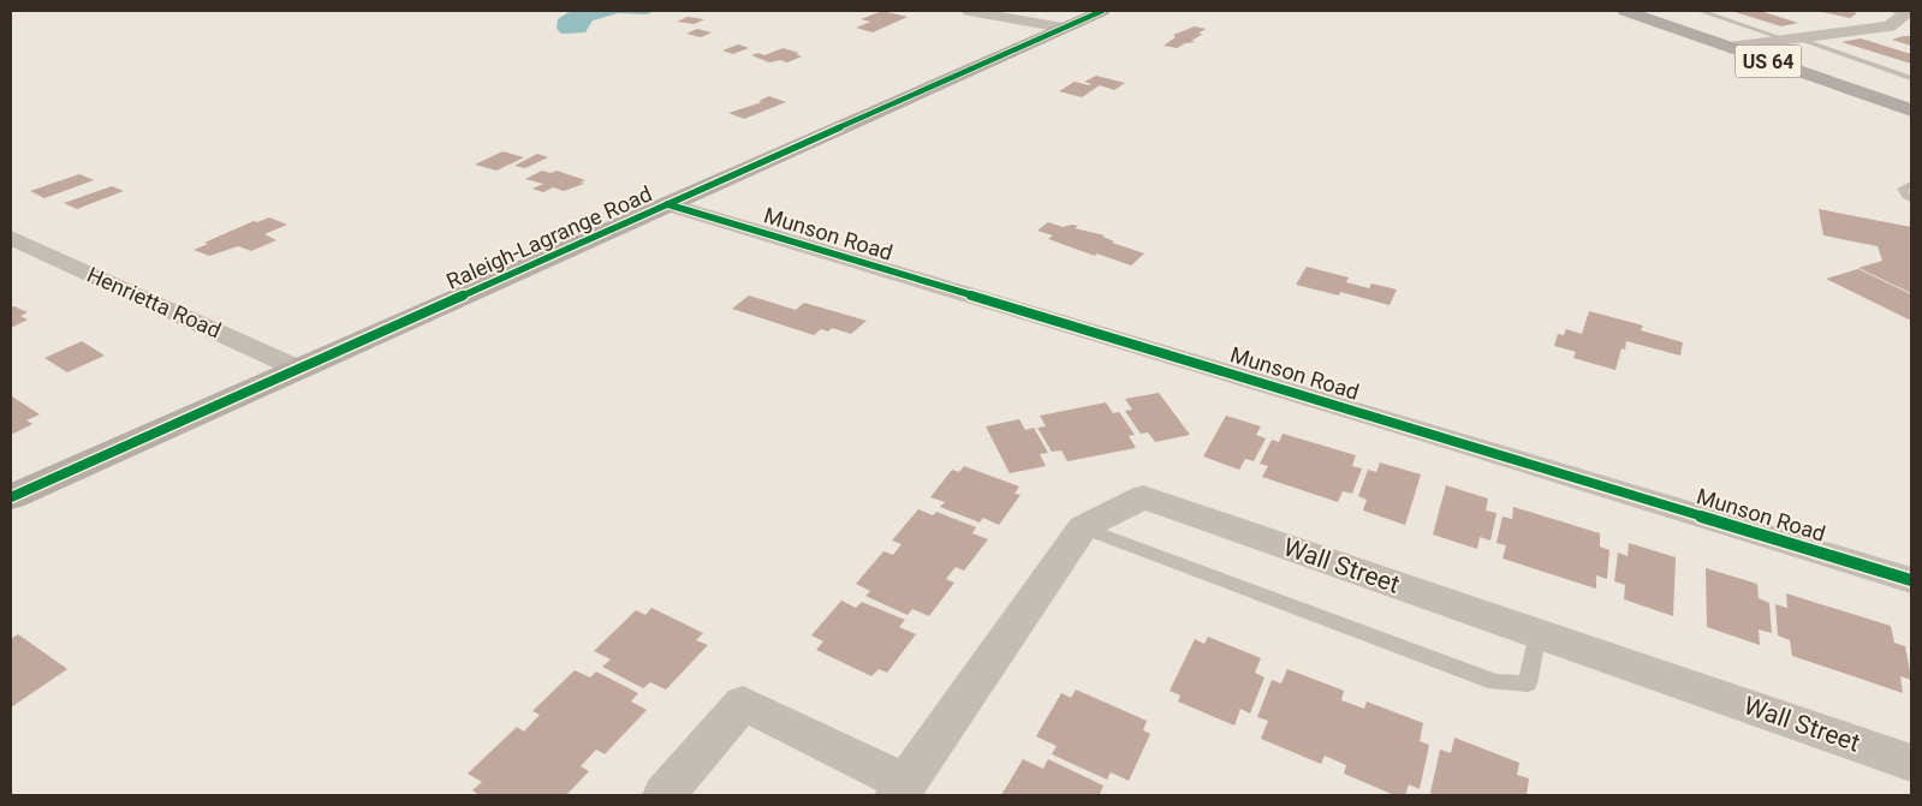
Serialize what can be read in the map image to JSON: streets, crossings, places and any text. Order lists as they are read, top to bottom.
{
  "streets": {
    "main road": ["US 64", "Raleigh-Lagrange Road"],
    "street": ["Munson Road", "Henrietta Road", "Wall Street"]
  },
  "crossings": [
    ["Munson Road", "Raleigh-Lagrange Road"],
    ["Raleigh-Lagrange Road", "Henrietta Road"]
  ]
}
